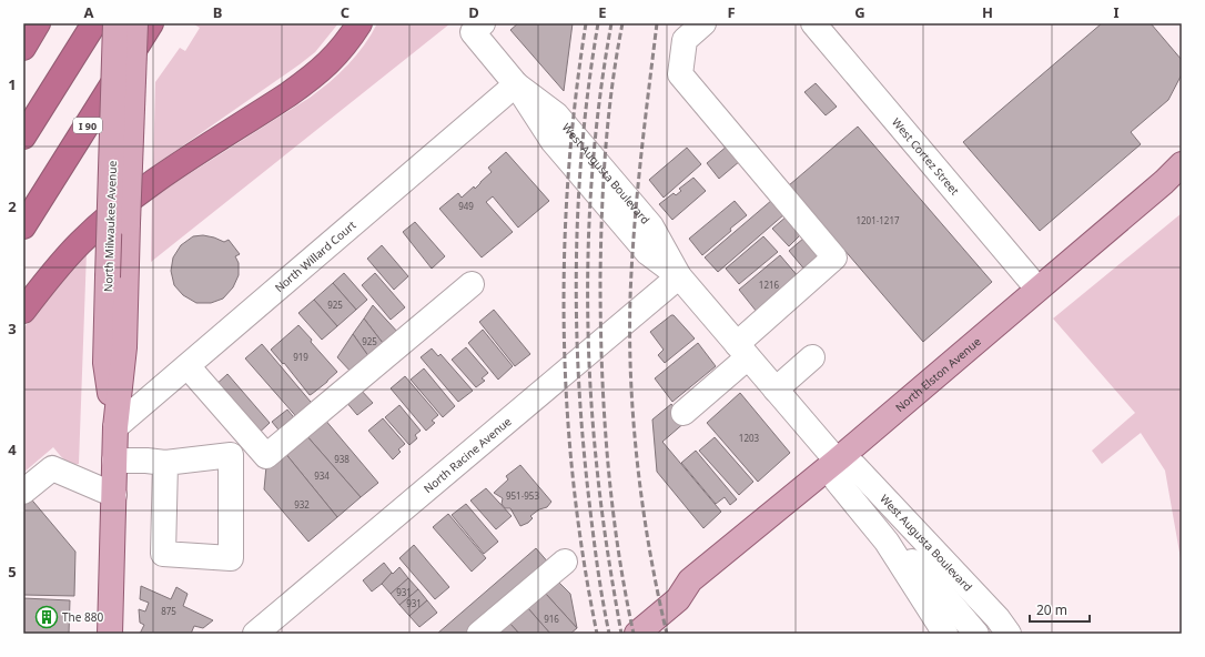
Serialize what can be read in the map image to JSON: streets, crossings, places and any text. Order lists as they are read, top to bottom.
{
  "streets": {
    "highway": ["I 90"],
    "main road": ["North Milwaukee Avenue", "North Elston Avenue"],
    "street": [
      "West Cortez Street",
      "West Augusta Boulevard",
      "North Willard Court",
      "North Racine Avenue"
    ]
  },
  "crossings": [
    ["West Cortez Street", "North Elston Avenue"],
    ["West Augusta Boulevard", "North Willard Court"],
    ["West Augusta Boulevard", "North Elston Avenue"],
    ["West Augusta Boulevard", "North Racine Avenue"],
    ["North Milwaukee Avenue", "North Willard Court"]
  ],
  "places": {
    "building": ["The 880"]
  },
  "house_numbers": [
    "949",
    "1201-1217",
    "1216",
    "925",
    "925",
    "919",
    "1203",
    "938",
    "934",
    "951-953",
    "932",
    "931",
    "931",
    "875",
    "916"
  ],
  "scale_bar": "20 m",
  "grid": {
    "columns": [
      "A",
      "B",
      "C",
      "D",
      "E",
      "F",
      "G",
      "H",
      "I"
    ],
    "rows": [
      "1",
      "2",
      "3",
      "4",
      "5"
    ]
  }
}
